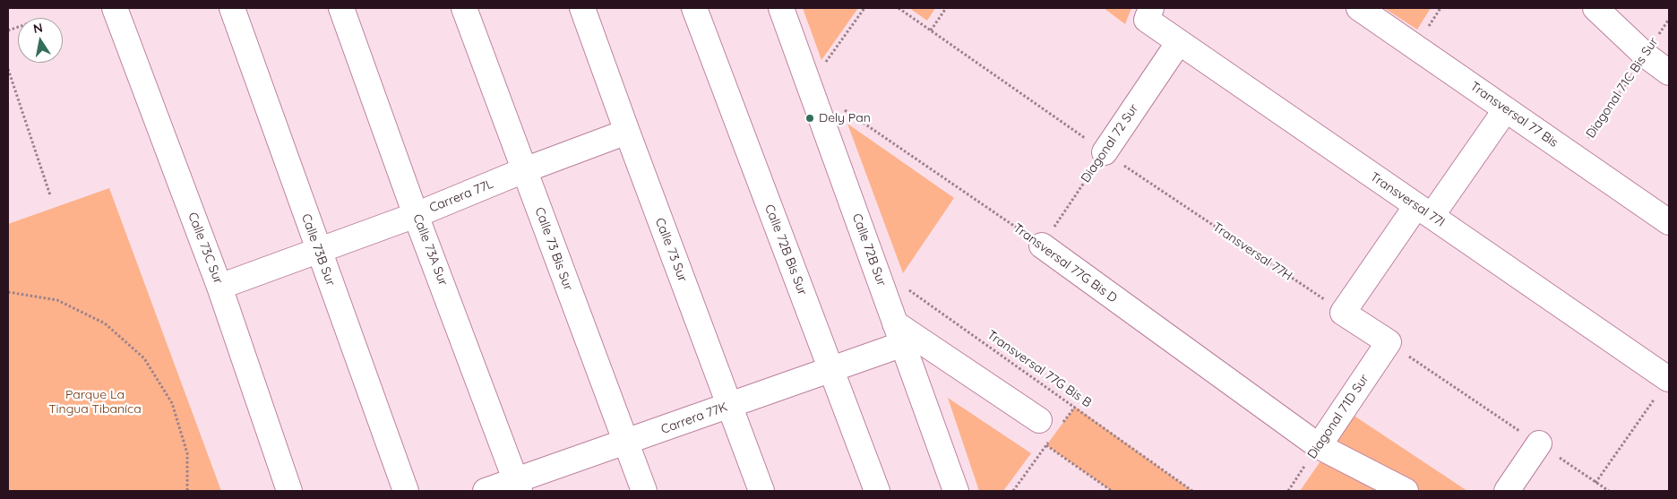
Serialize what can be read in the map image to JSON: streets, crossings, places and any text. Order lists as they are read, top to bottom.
{
  "streets": {
    "street": [
      "Transversal 77 Bis",
      "Diagonal 72 Sur",
      "Carrera 77L",
      "Transversal 77I",
      "Calle 73C Sur",
      "Calle 73 Bis Sur",
      "Calle 73B Sur",
      "Calle 73A Sur",
      "Calle 73 Sur",
      "Calle 72B Bis Sur",
      "Calle 72B Sur",
      "Transversal 77G Bis D",
      "Diagonal 71D Sur",
      "Carrera 77K"
    ],
    "path": ["Diagonal 71C Bis Sur", "Transversal 77H", "Transversal 77G Bis B"]
  },
  "crossings": [
    ["Diagonal 71C Bis Sur", "Transversal 77 Bis"],
    ["Diagonal 72 Sur", "Transversal 77I"],
    ["Diagonal 72 Sur", "Transversal 77H"],
    ["Diagonal 72 Sur", "Transversal 77G Bis D"],
    ["Carrera 77L", "Calle 73C Sur"],
    ["Carrera 77L", "Calle 73 Bis Sur"],
    ["Carrera 77L", "Calle 73B Sur"],
    ["Carrera 77L", "Calle 73A Sur"],
    ["Carrera 77L", "Calle 73 Sur"],
    ["Calle 73 Bis Sur", "Carrera 77K"],
    ["Calle 73A Sur", "Carrera 77K"],
    ["Calle 73 Sur", "Carrera 77K"],
    ["Calle 72B Bis Sur", "Carrera 77K"],
    ["Calle 72B Sur", "Transversal 77G Bis D"],
    ["Calle 72B Sur", "Transversal 77G Bis B"],
    ["Calle 72B Sur", "Carrera 77K"],
    ["Transversal 77G Bis D", "Diagonal 71D Sur"]
  ],
  "parks": ["Parque La Tingua Tibaníca"],
  "places": ["Dely Pan"],
  "north": "top"
}
